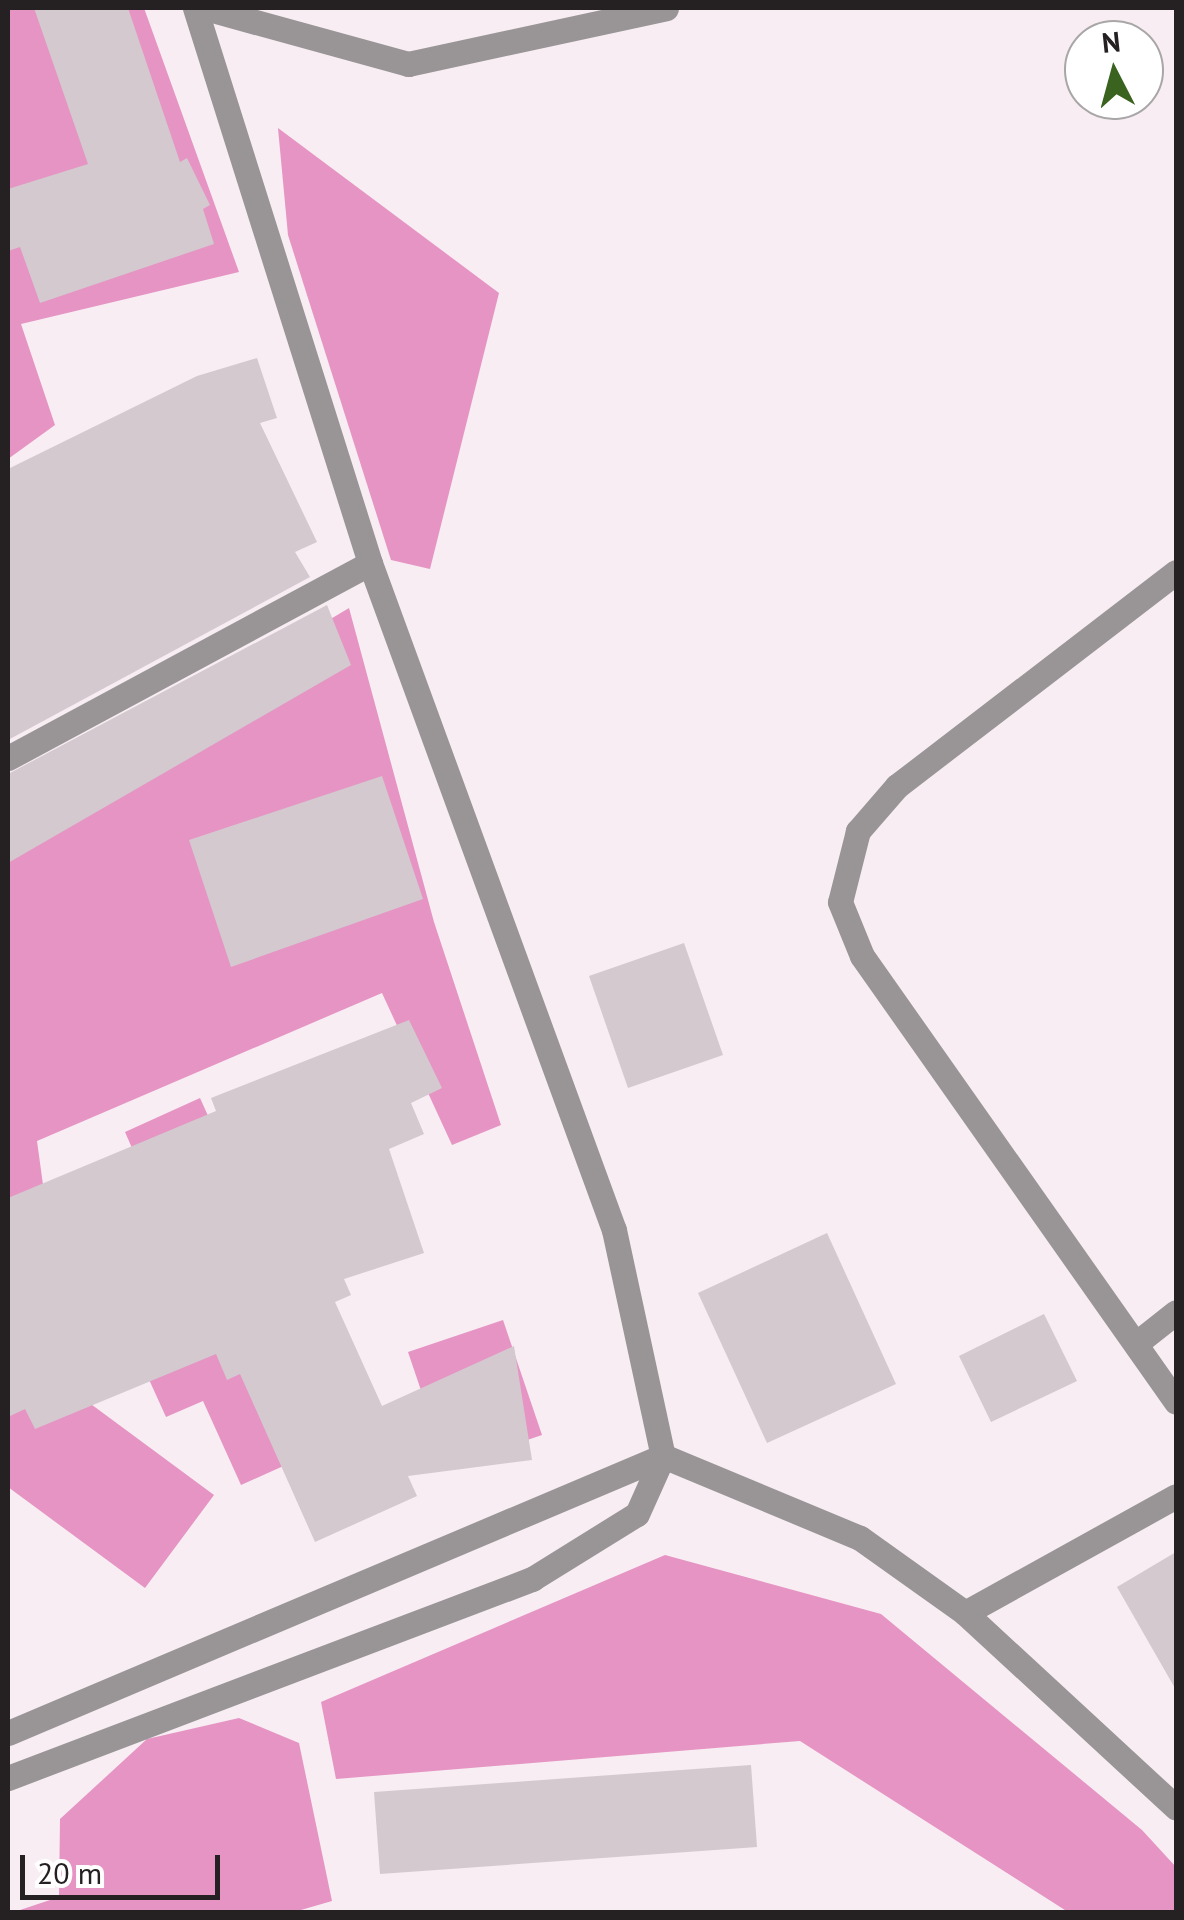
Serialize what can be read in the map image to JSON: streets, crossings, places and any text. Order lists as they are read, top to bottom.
{
  "scale_bar": "20 m",
  "north": "top"
}
